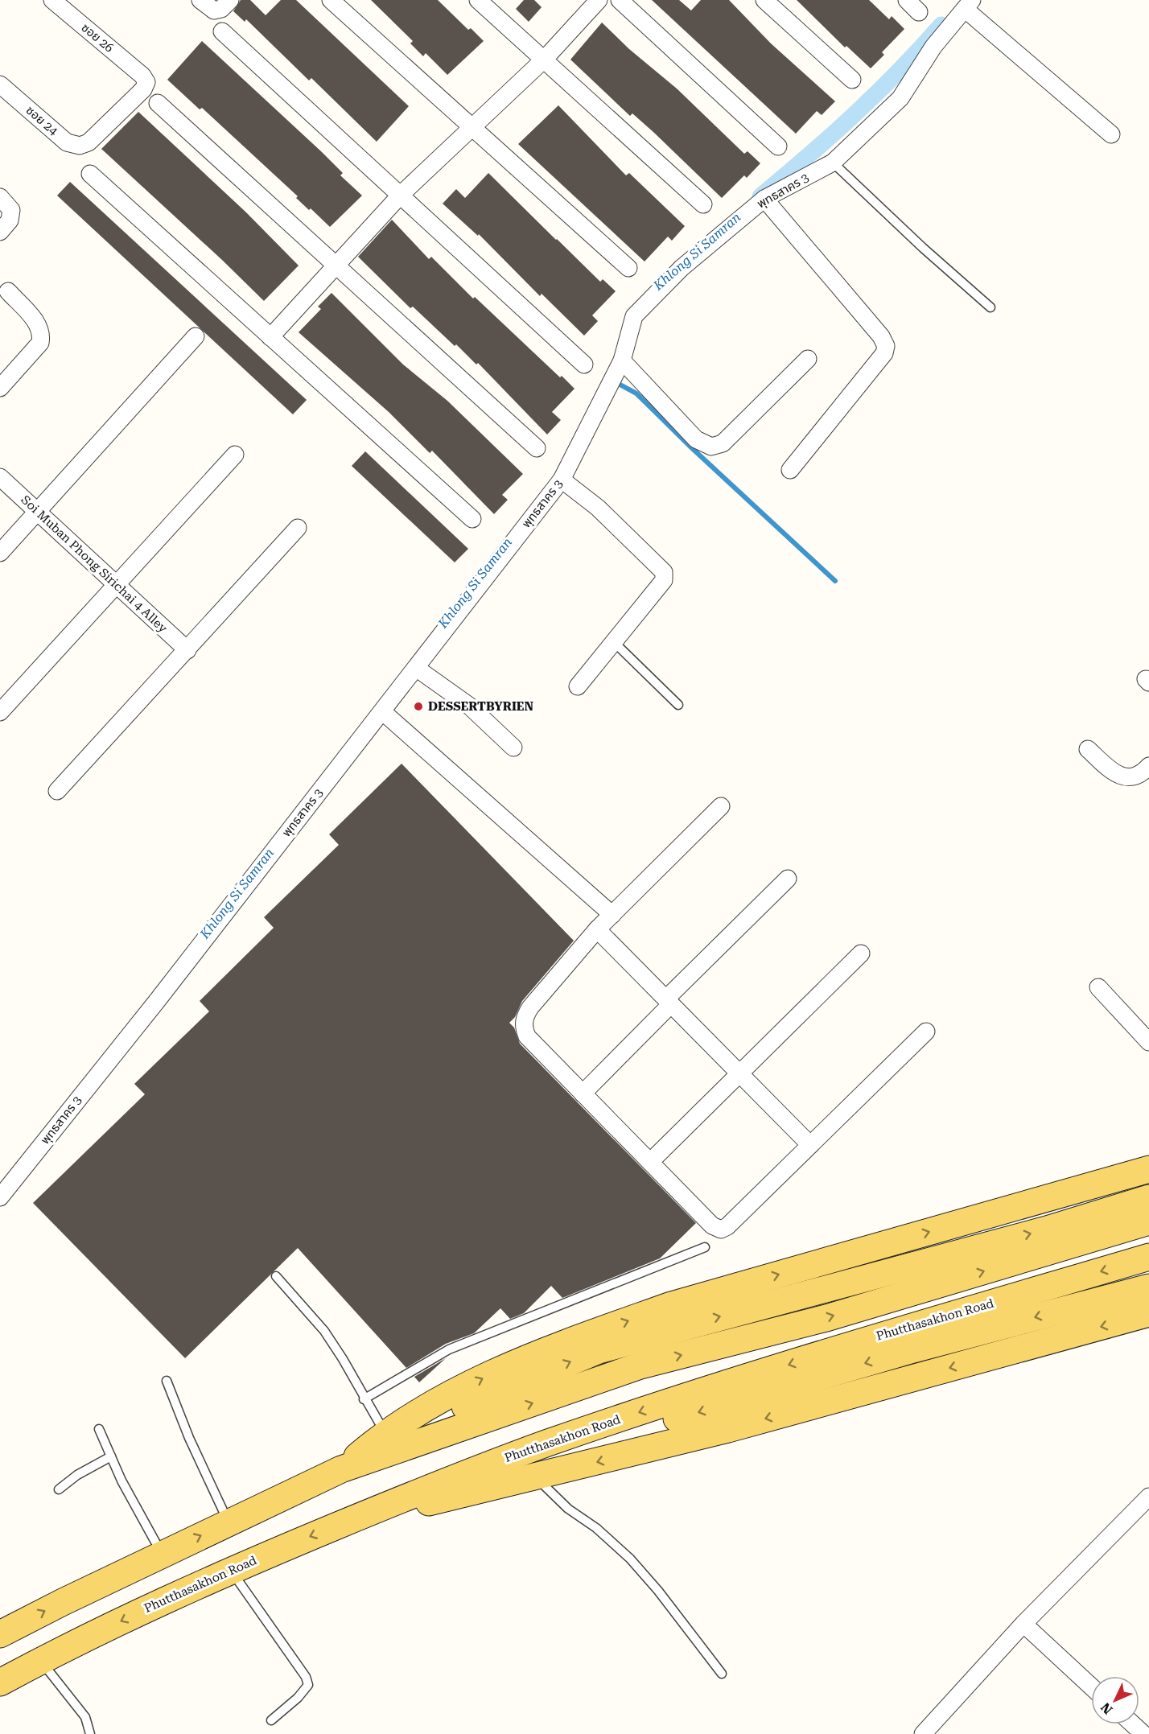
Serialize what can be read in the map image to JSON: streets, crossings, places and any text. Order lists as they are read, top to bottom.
{
  "streets": {
    "main road": ["Phutthasakhon Road"],
    "street": [
      "ซอย 26",
      "ซอย 24",
      "พุทธสาคร 3",
      "Soi Muban Phong Sirichai 4 Alley"
    ]
  },
  "crossings": [
    ["ซอย 26", "ซอย 24"]
  ],
  "water": ["Khlong Si Samran"],
  "places": ["DESSERTBYRIEN"],
  "north": "bottom left"
}
